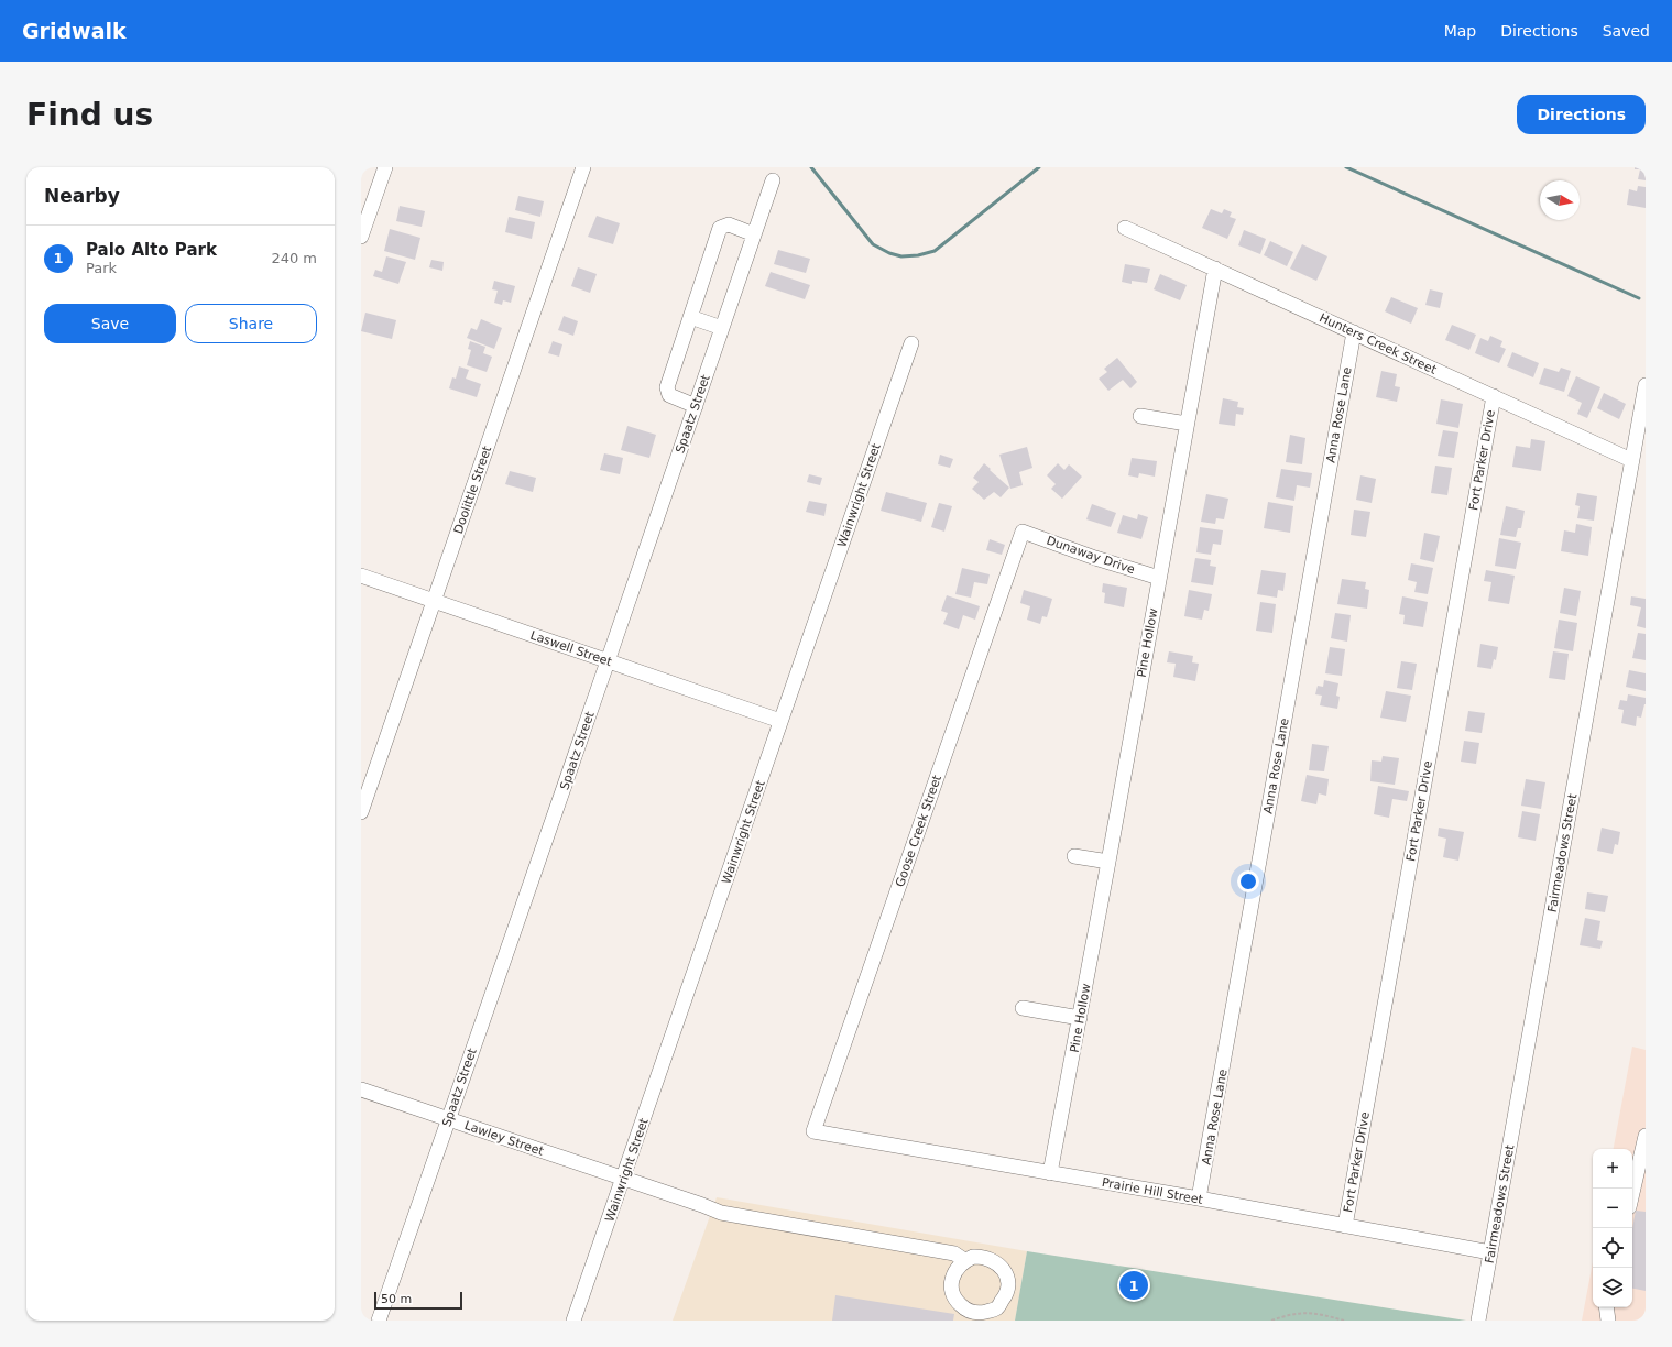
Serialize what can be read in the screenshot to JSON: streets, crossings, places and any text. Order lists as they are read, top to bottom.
{
  "streets": {
    "street": [
      "Hunters Creek Street",
      "Spaatz Street",
      "Anna Rose Lane",
      "Fort Parker Drive",
      "Doolittle Street",
      "Wainwright Street",
      "Dunaway Drive",
      "Pine Hollow",
      "Laswell Street",
      "Goose Creek Street",
      "Fairmeadows Street",
      "Lawley Street",
      "Prairie Hill Street"
    ]
  },
  "crossings": [
    ["Hunters Creek Street", "Anna Rose Lane"],
    ["Hunters Creek Street", "Fort Parker Drive"],
    ["Hunters Creek Street", "Pine Hollow"],
    ["Hunters Creek Street", "Fairmeadows Street"],
    ["Spaatz Street", "Laswell Street"],
    ["Spaatz Street", "Lawley Street"],
    ["Anna Rose Lane", "Prairie Hill Street"],
    ["Fort Parker Drive", "Prairie Hill Street"],
    ["Doolittle Street", "Laswell Street"],
    ["Wainwright Street", "Laswell Street"],
    ["Wainwright Street", "Lawley Street"],
    ["Dunaway Drive", "Pine Hollow"],
    ["Dunaway Drive", "Goose Creek Street"],
    ["Pine Hollow", "Prairie Hill Street"],
    ["Goose Creek Street", "Prairie Hill Street"],
    ["Fairmeadows Street", "Prairie Hill Street"]
  ],
  "scale_bar": "50 m",
  "north": "right",
  "page": {
    "header": "Gridwalk",
    "nav": ["Map", "Directions", "Saved"],
    "buttons": [
      "Directions",
      ["Save", "Share"]
    ],
    "title": "Find us",
    "heading": "Nearby",
    "list": [
      {
        "mark": "1",
        "name": "Palo Alto Park",
        "note": "Park",
        "value": "240 m"
      }
    ],
    "map_buttons": ["+", "−"],
    "pins": "1",
    "scale": "50 m"
  }
}
